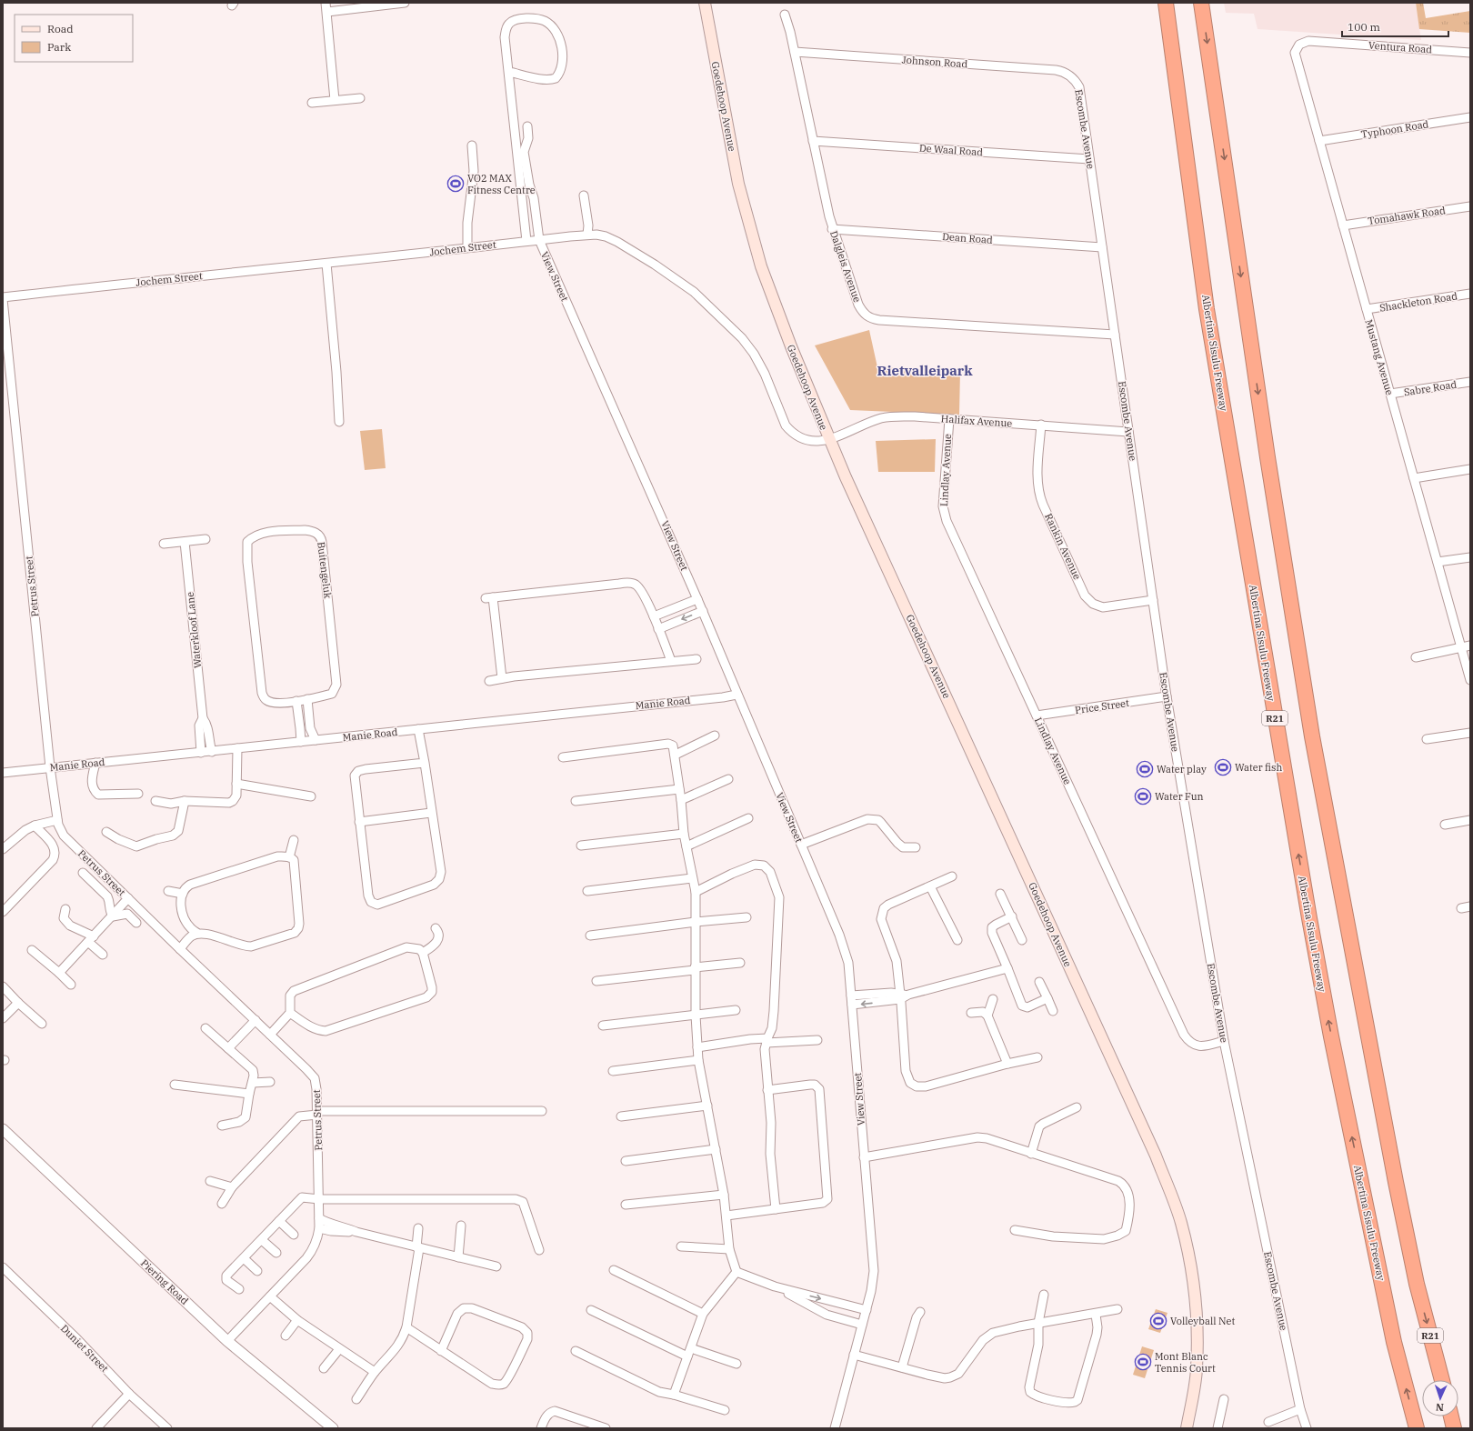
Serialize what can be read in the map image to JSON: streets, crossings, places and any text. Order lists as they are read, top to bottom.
{
  "streets": {
    "highway": ["Albertina Sisulu Freeway", "R21"],
    "main road": ["Goedehoop Avenue"],
    "street": [
      "Ventura Road",
      "Johnson Road",
      "Escombe Avenue",
      "Typhoon Road",
      "De Waal Road",
      "Tomahawk Road",
      "Dean Road",
      "Jochem Street",
      "Dalgleis Avenue",
      "View Street",
      "Shackleton Road",
      "Mustang Avenue",
      "Sabre Road",
      "Halifax Avenue",
      "Lindlay Avenue",
      "Rankin Avenue",
      "Buitengeluk",
      "Petrus Street",
      "Waterkloof Lane",
      "Manie Road",
      "Price Street",
      "Piering Road",
      "Duniet Street"
    ]
  },
  "crossings": [
    ["Ventura Road", "Mustang Avenue"],
    ["Johnson Road", "Escombe Avenue"],
    ["Johnson Road", "Dalgleis Avenue"],
    ["Goedehoop Avenue", "Jochem Street"],
    ["Goedehoop Avenue", "Halifax Avenue"],
    ["Escombe Avenue", "De Waal Road"],
    ["Escombe Avenue", "Dean Road"],
    ["Escombe Avenue", "Dalgleis Avenue"],
    ["Escombe Avenue", "Halifax Avenue"],
    ["Escombe Avenue", "Lindlay Avenue"],
    ["Escombe Avenue", "Rankin Avenue"],
    ["Escombe Avenue", "Price Street"],
    ["Typhoon Road", "Mustang Avenue"],
    ["De Waal Road", "Dalgleis Avenue"],
    ["Tomahawk Road", "Mustang Avenue"],
    ["Dean Road", "Dalgleis Avenue"],
    ["Jochem Street", "View Street"],
    ["Jochem Street", "Halifax Avenue"],
    ["Jochem Street", "Petrus Street"],
    ["View Street", "Manie Road"],
    ["Shackleton Road", "Mustang Avenue"],
    ["Mustang Avenue", "Sabre Road"],
    ["Halifax Avenue", "Lindlay Avenue"],
    ["Halifax Avenue", "Rankin Avenue"],
    ["Lindlay Avenue", "Price Street"],
    ["Petrus Street", "Manie Road"],
    ["Petrus Street", "Piering Road"],
    ["Waterkloof Lane", "Manie Road"]
  ],
  "districts": ["Rietvalleipark"],
  "places": {
    "sports": [
      "VO2 MAX Fitness Centre",
      "Water fish",
      "Water play",
      "Water Fun",
      "Volleyball Net",
      "Mont Blanc Tennis Court"
    ]
  },
  "legend": ["Road", "Park"],
  "scale_bar": "100 m",
  "north": "bottom"
}
